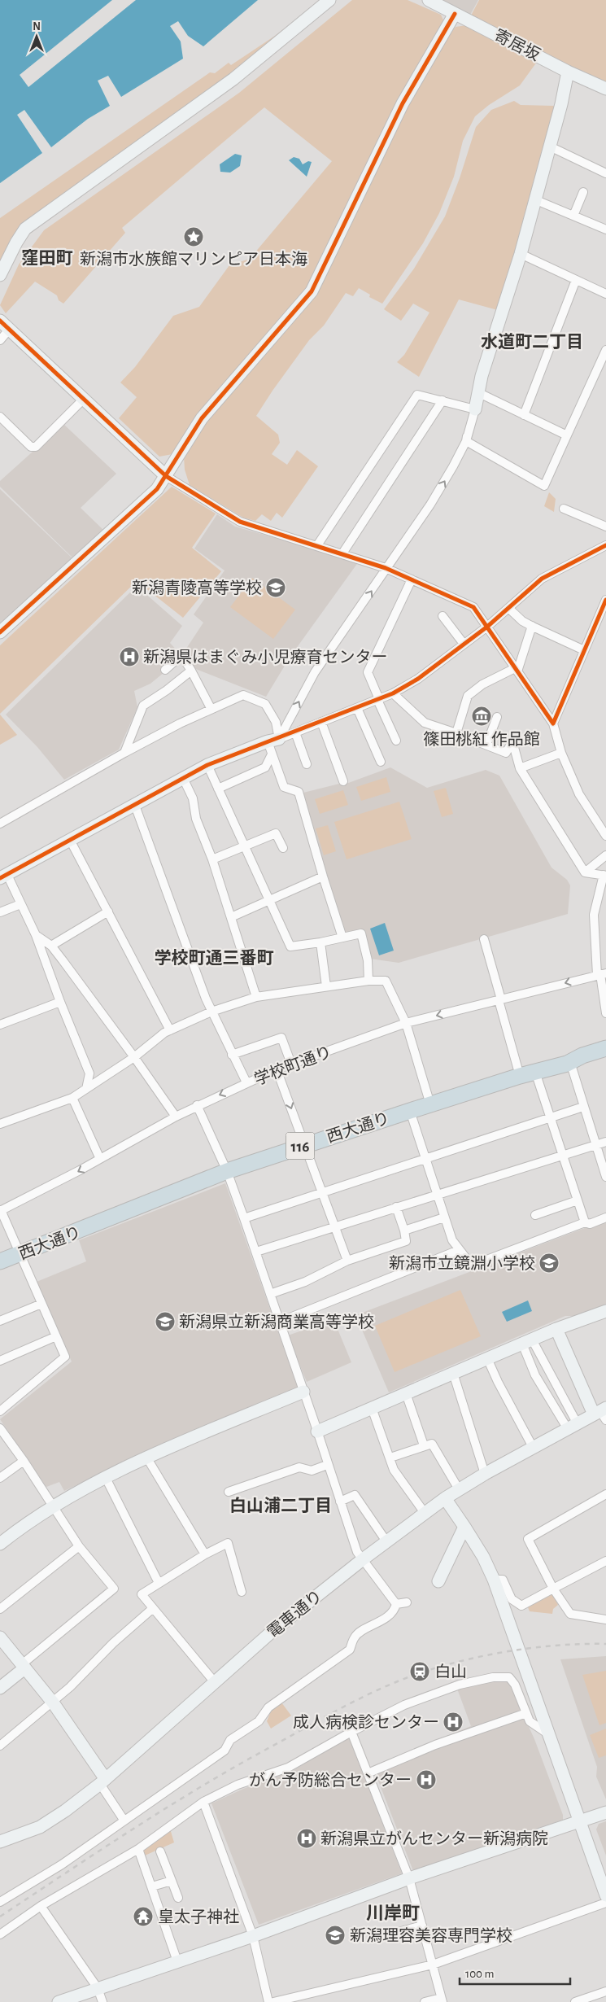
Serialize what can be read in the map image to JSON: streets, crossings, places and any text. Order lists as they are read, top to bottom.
{
  "streets": {
    "highway": ["西大通り", "116"],
    "street": ["寄居坂", "学校町通り", "電車通り"]
  },
  "one_way": ["学校町通り"],
  "districts": [
    "窪田町",
    "水道町二丁目",
    "学校町通三番町",
    "白山浦二丁目",
    "川岸町"
  ],
  "places": {
    "place": ["新潟市水族館マリンピア日本海"],
    "school or university": [
      "新潟青陵高等学校",
      "新潟市立鏡淵小学校",
      "新潟県立新潟商業高等学校",
      "新潟理容美容専門学校"
    ],
    "hospital": [
      "新潟県はまぐみ小児療育センター",
      "成人病検診センター",
      "がん予防総合センター",
      "新潟県立がんセンター新潟病院"
    ],
    "museum": ["篠田桃紅 作品館"],
    "station": ["白山"],
    "temple": ["皇太子神社"]
  },
  "scale_bar": "100 m",
  "north": "top"
}
